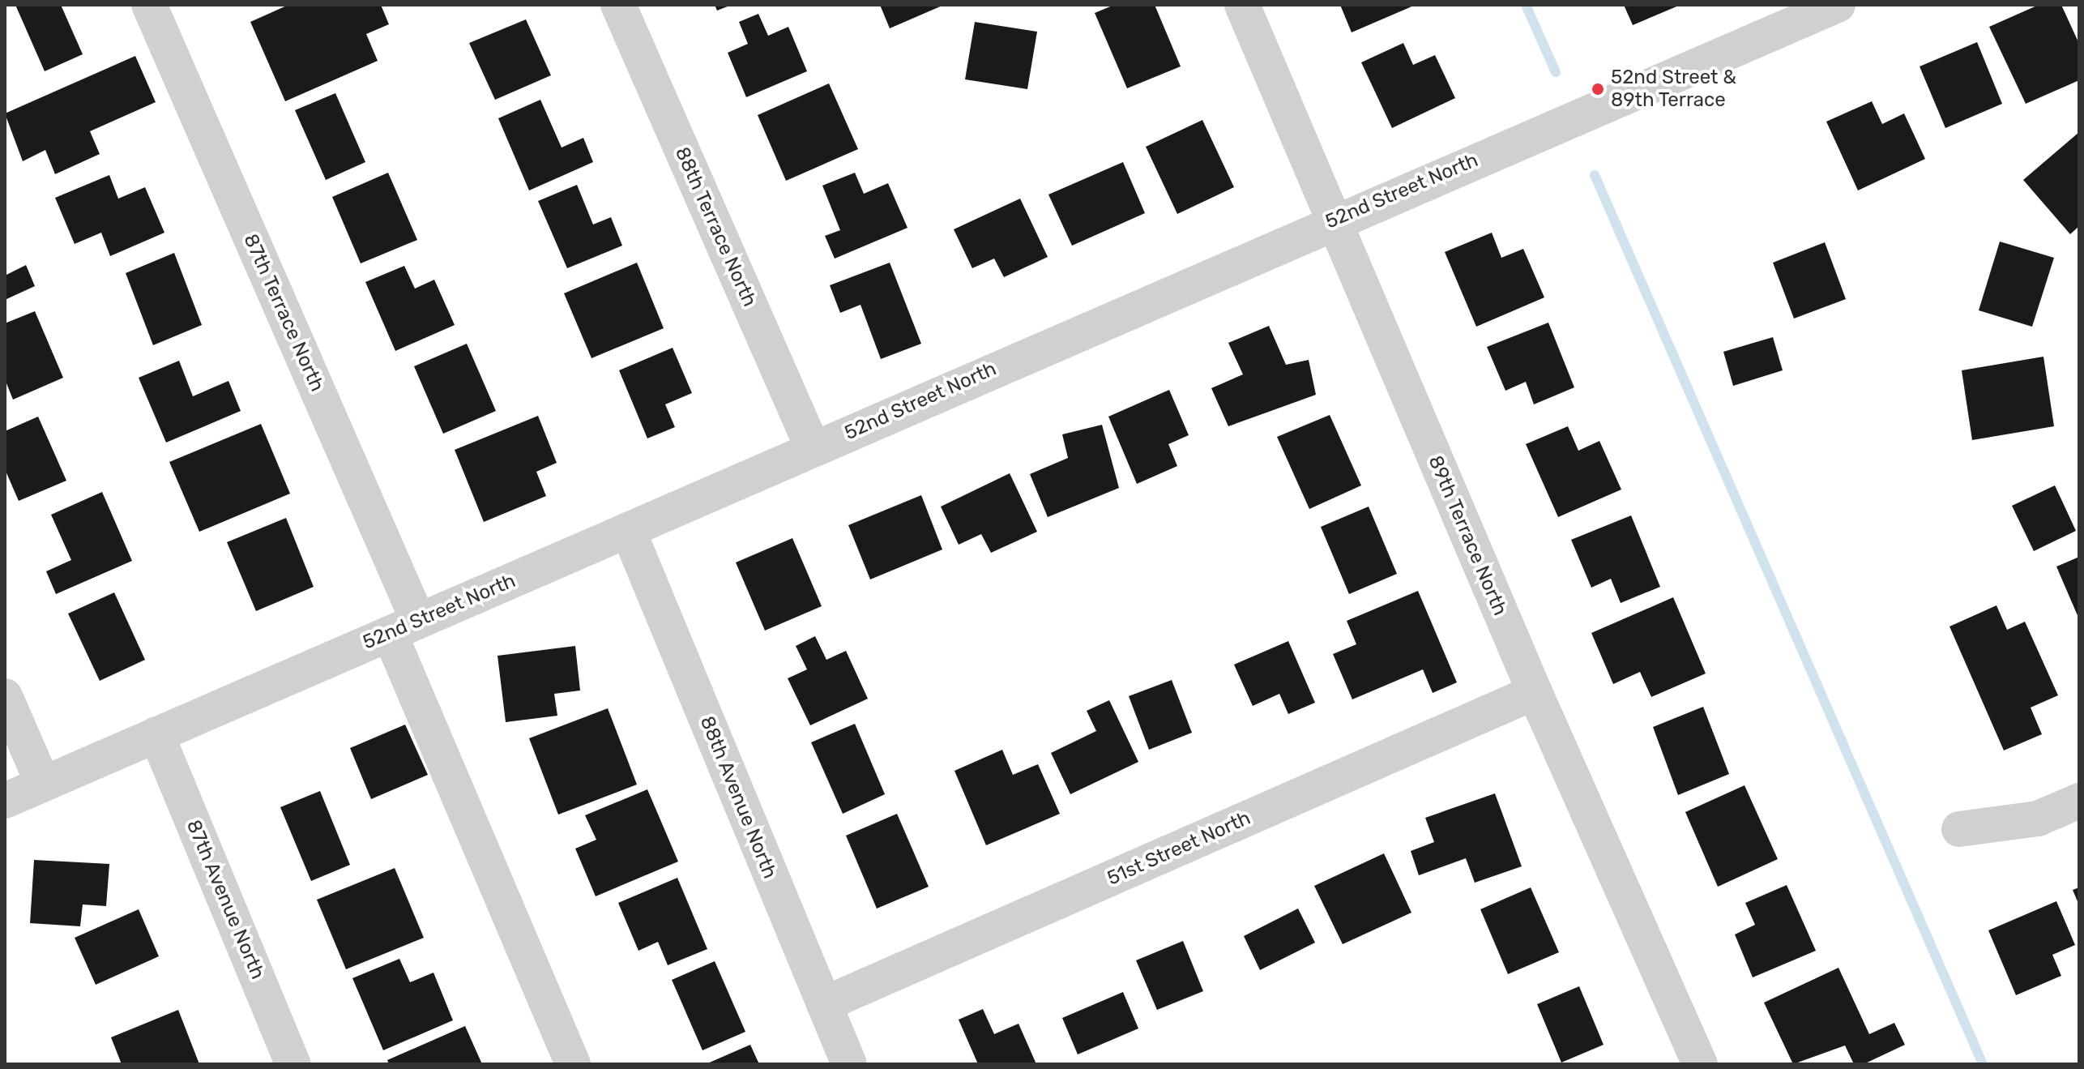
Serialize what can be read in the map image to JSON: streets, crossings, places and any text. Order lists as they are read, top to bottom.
{
  "streets": {
    "street": [
      "52nd Street North",
      "88th Terrace North",
      "87th Terrace North",
      "89th Terrace North",
      "88th Avenue North",
      "51st Street North",
      "87th Avenue North"
    ]
  },
  "crossings": [
    ["52nd Street North", "88th Terrace North"],
    ["52nd Street North", "87th Terrace North"],
    ["52nd Street North", "89th Terrace North"],
    ["52nd Street North", "88th Avenue North"],
    ["52nd Street North", "87th Avenue North"],
    ["89th Terrace North", "51st Street North"],
    ["88th Avenue North", "51st Street North"]
  ],
  "places": ["52nd Street & 89th Terrace"]
}
